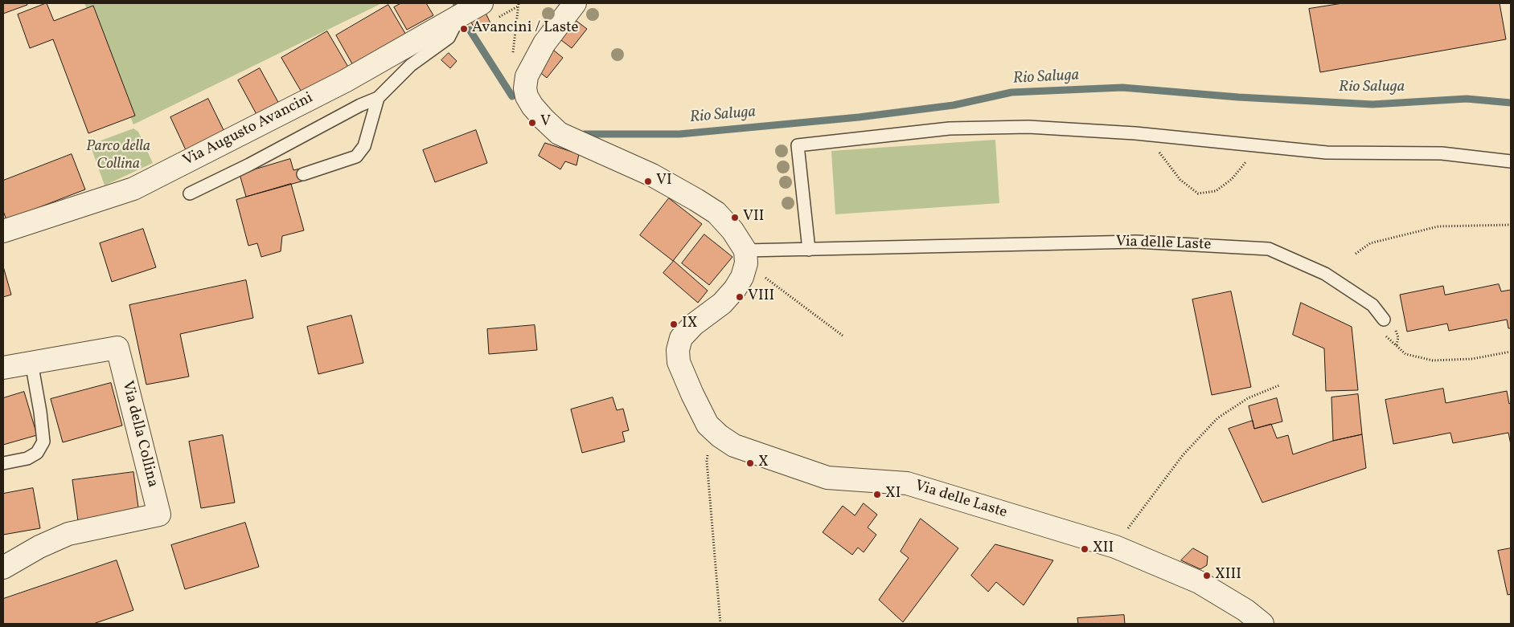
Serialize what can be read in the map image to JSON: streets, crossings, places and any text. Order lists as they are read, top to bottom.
{
  "streets": {
    "street": ["Via Augusto Avancini", "Via delle Laste", "Via della Collina"]
  },
  "water": ["Rio Saluga"],
  "parks": ["Parco della Collina"],
  "places": [
    "Avancini / Laste",
    "V",
    "VI",
    "VII",
    "VIII",
    "IX",
    "X",
    "XI",
    "XII",
    "XIII"
  ]
}
